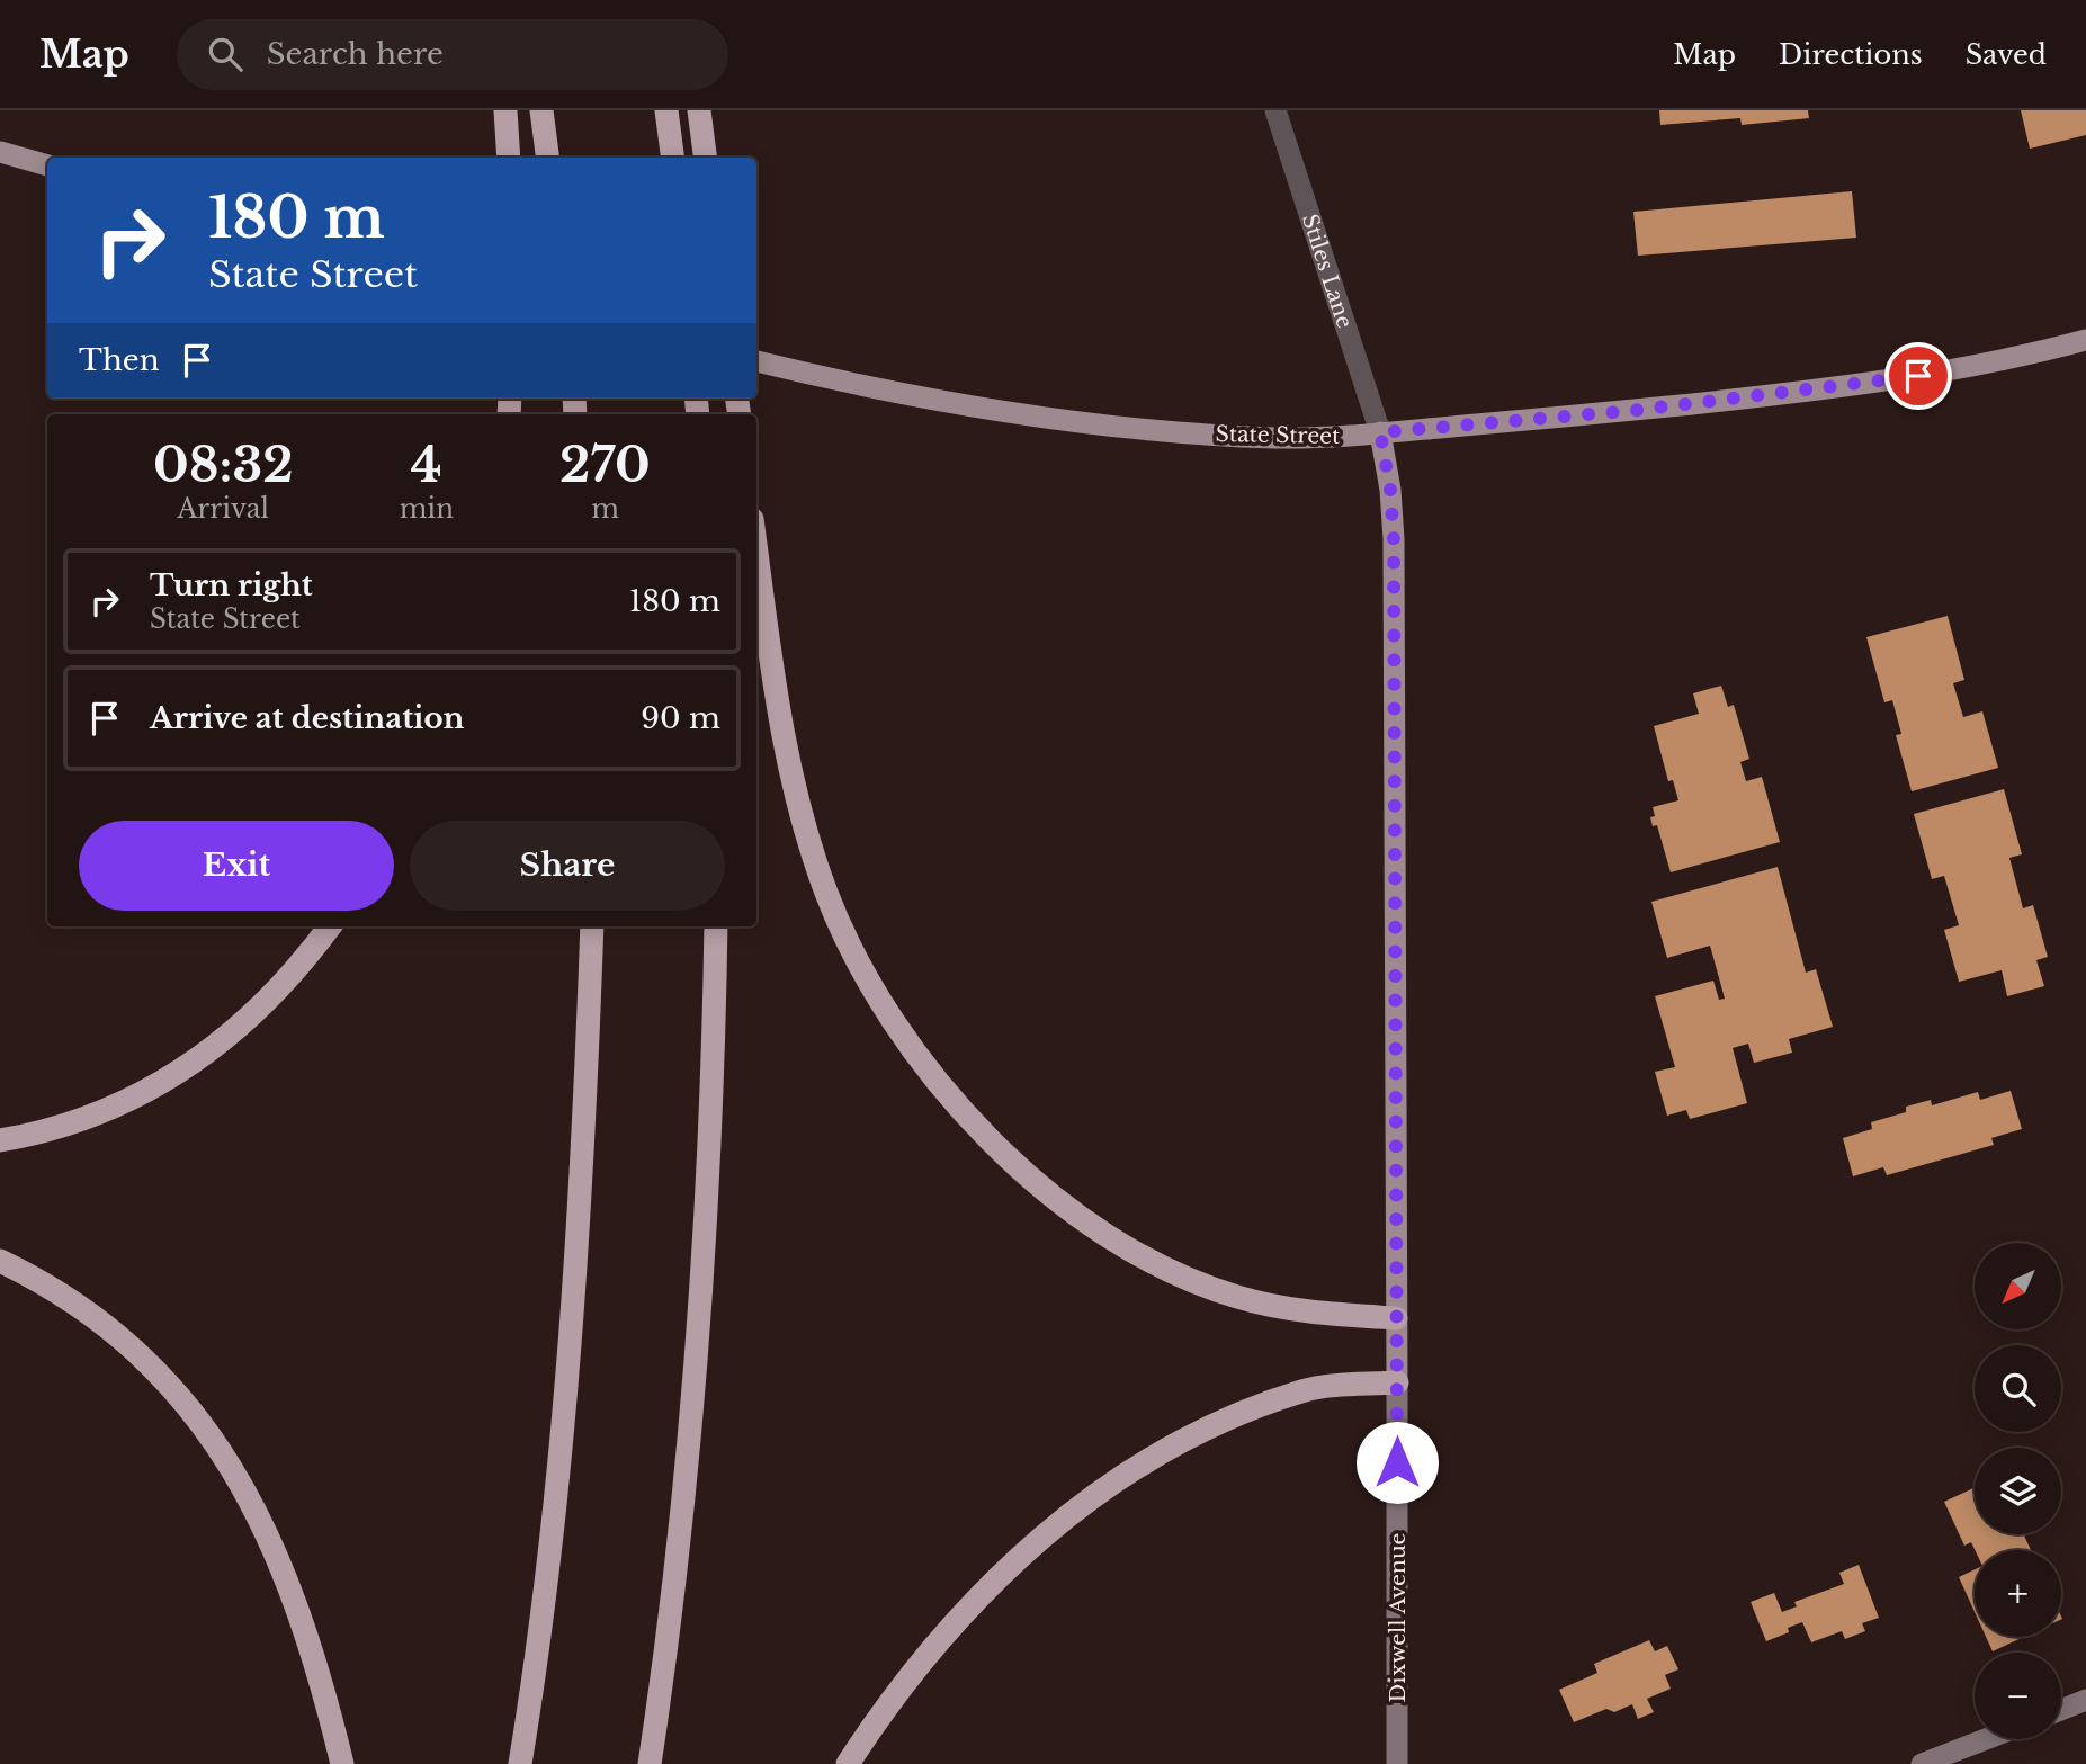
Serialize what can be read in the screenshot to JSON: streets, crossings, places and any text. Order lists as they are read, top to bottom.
{
  "streets": {
    "main road": ["State Street", "Dixwell Avenue"],
    "street": ["Stiles Lane"]
  },
  "crossings": [
    ["Stiles Lane", "State Street"],
    ["Stiles Lane", "Dixwell Avenue"],
    ["State Street", "Dixwell Avenue"]
  ],
  "north": "bottom left",
  "page": {
    "header": "Map",
    "search": "Search here",
    "nav": ["Map", "Directions", "Saved"],
    "turn": ["180 m", "State Street"],
    "then": "Then",
    "eta": [
      "08:32",
      "Arrival",
      "4",
      "min",
      "270",
      "m"
    ],
    "list": [
      {
        "name": "Turn right",
        "note": "State Street",
        "value": "180 m"
      },
      {
        "name": "Arrive at destination",
        "value": "90 m"
      }
    ],
    "buttons": ["Exit", "Share"],
    "map_buttons": ["+", "−"]
  }
}
